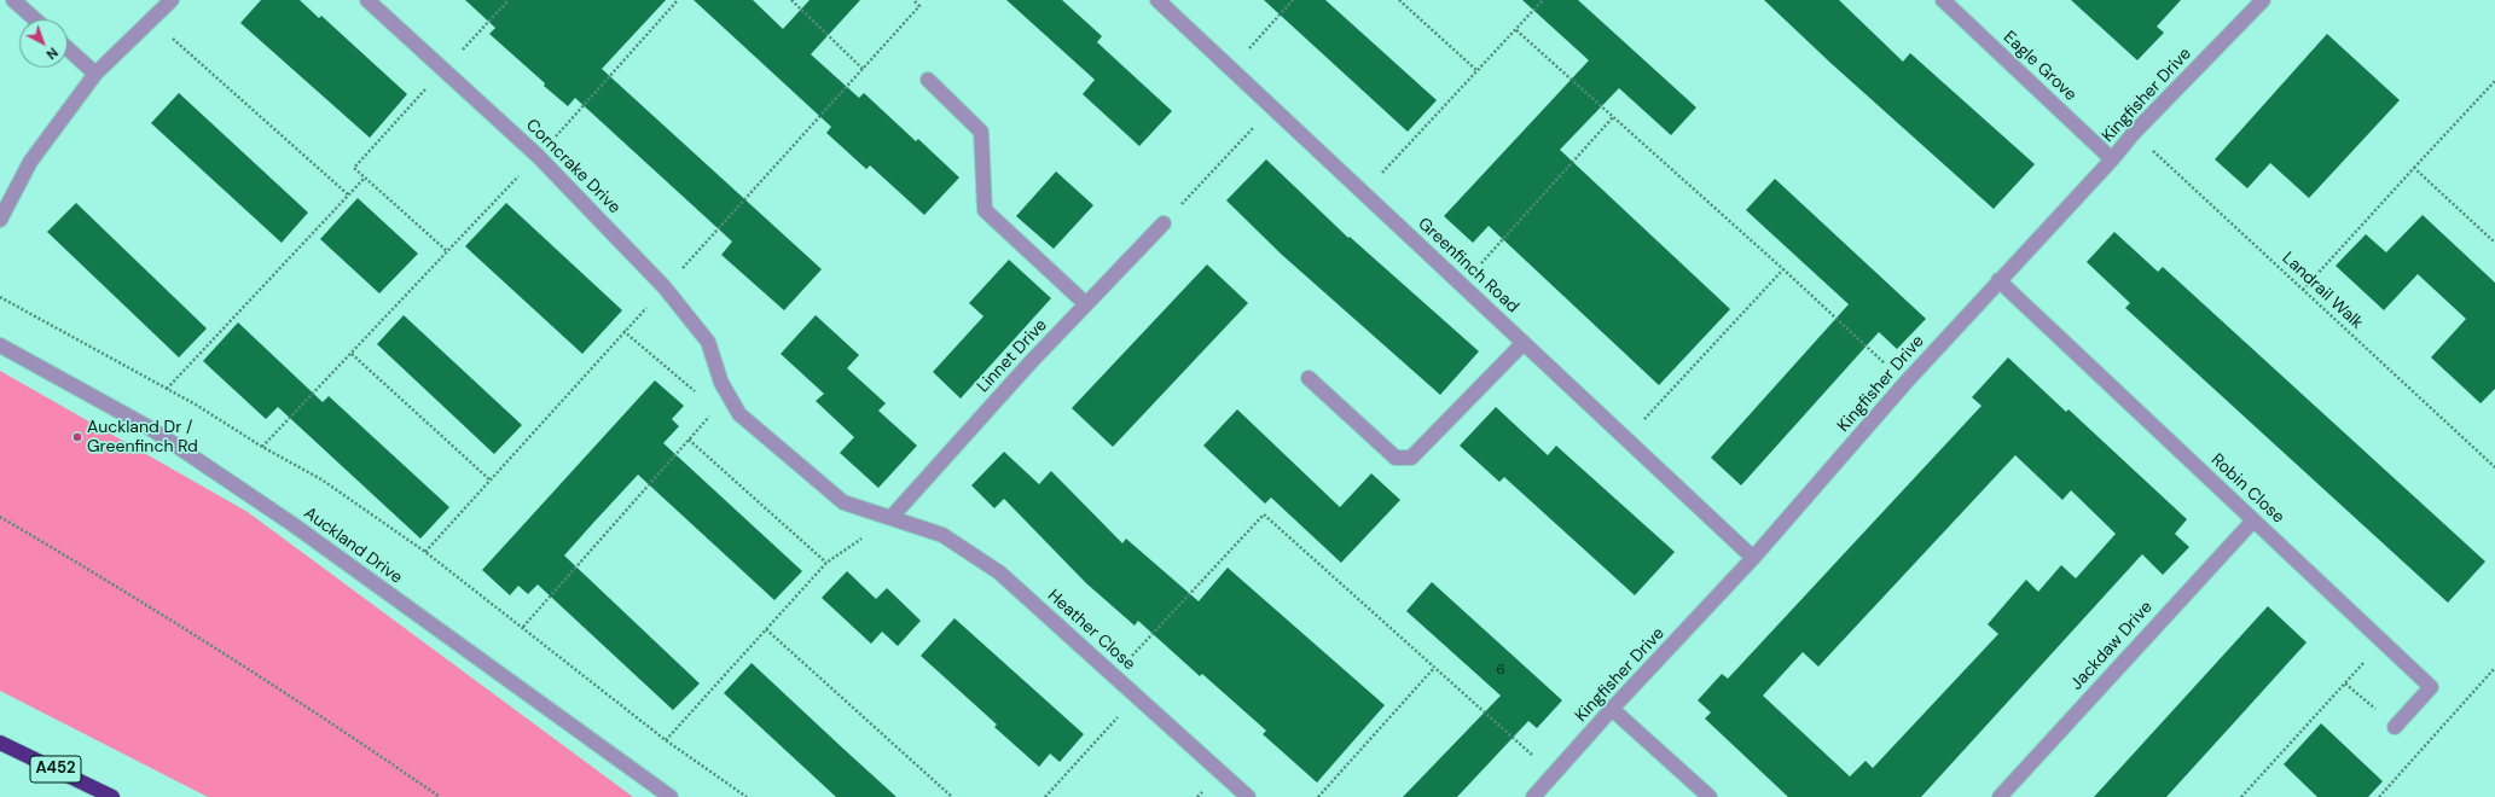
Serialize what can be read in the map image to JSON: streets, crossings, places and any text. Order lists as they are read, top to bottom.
{
  "streets": {
    "highway": ["A452"],
    "street": [
      "Eagle Grove",
      "Kingfisher Drive",
      "Corncrake Drive",
      "Greenfinch Road",
      "Linnet Drive",
      "Robin Close",
      "Auckland Drive",
      "Heather Close",
      "Jackdaw Drive"
    ],
    "path": ["Landrail Walk"]
  },
  "crossings": [
    ["Eagle Grove", "Kingfisher Drive"],
    ["Kingfisher Drive", "Greenfinch Road"],
    ["Kingfisher Drive", "Landrail Walk"],
    ["Kingfisher Drive", "Robin Close"],
    ["Corncrake Drive", "Heather Close"],
    ["Linnet Drive", "Heather Close"],
    ["Robin Close", "Jackdaw Drive"]
  ],
  "places": ["Auckland Dr / Greenfinch Rd"],
  "house_numbers": ["6"],
  "north": "bottom right"
}
